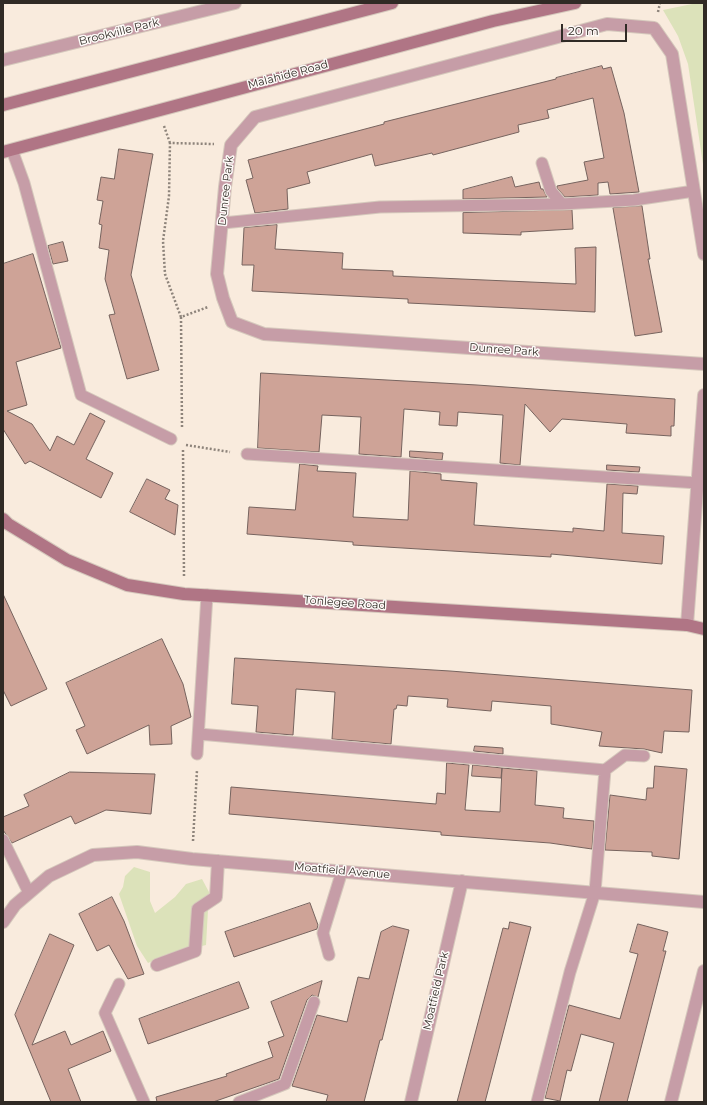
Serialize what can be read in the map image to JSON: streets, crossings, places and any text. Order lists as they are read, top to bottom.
{
  "streets": {
    "main road": ["Malahide Road", "Tonlegee Road"],
    "street": [
      "Brookville Park",
      "Dunree Park",
      "Moatfield Avenue",
      "Moatfield Park"
    ]
  },
  "crossings": [
    ["Moatfield Avenue", "Moatfield Park"]
  ],
  "scale_bar": "20 m"
}
